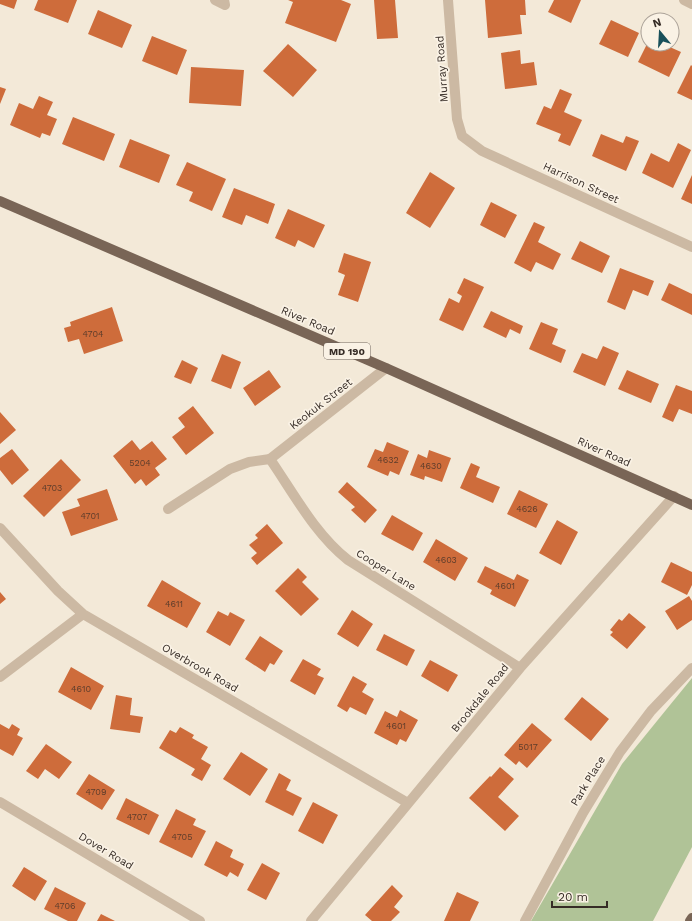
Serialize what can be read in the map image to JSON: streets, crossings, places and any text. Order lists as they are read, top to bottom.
{
  "streets": {
    "main road": ["River Road", "MD 190"],
    "street": [
      "Murray Road",
      "Harrison Street",
      "Keokuk Street",
      "Cooper Lane",
      "Overbrook Road",
      "Brookdale Road",
      "Park Place",
      "Dover Road"
    ]
  },
  "crossings": [
    ["Murray Road", "Harrison Street"],
    ["River Road", "Keokuk Street"],
    ["River Road", "Brookdale Road"],
    ["Keokuk Street", "Cooper Lane"],
    ["Cooper Lane", "Brookdale Road"],
    ["Overbrook Road", "Brookdale Road"]
  ],
  "house_numbers": [
    "4704",
    "4632",
    "5204",
    "4630",
    "4703",
    "4626",
    "4701",
    "4603",
    "4601",
    "4611",
    "4610",
    "4601",
    "5017",
    "4709",
    "4707",
    "4705",
    "4706"
  ],
  "scale_bar": "20 m",
  "north": "top"
}
